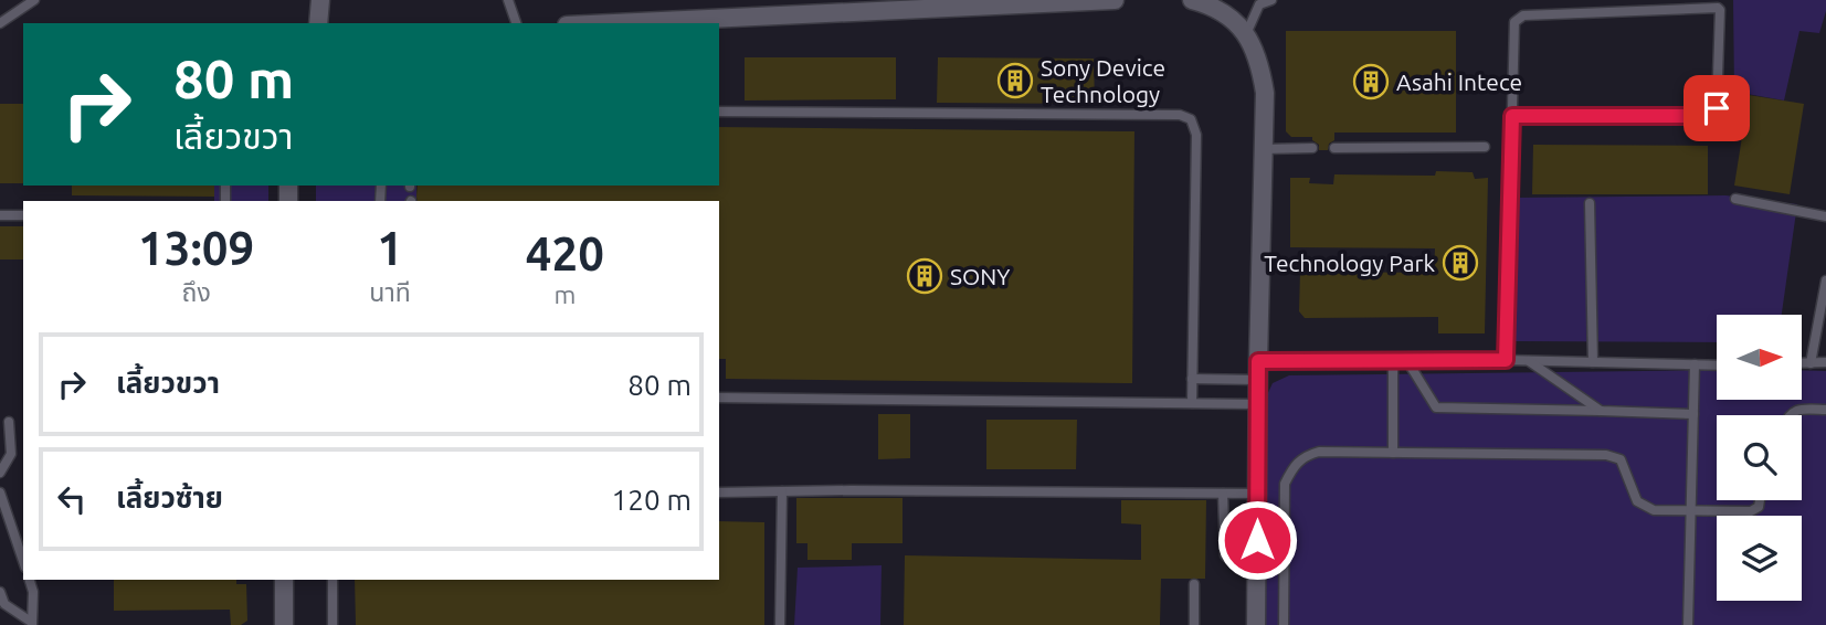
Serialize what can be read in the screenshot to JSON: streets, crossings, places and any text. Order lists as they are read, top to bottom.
{
  "places": {
    "building": [
      "Sony Device Technology",
      "Asahi Intece",
      "Technology Park",
      "SONY"
    ]
  },
  "north": "right",
  "page": {
    "turn": ["80 m", "เลี้ยวขวา"],
    "eta": [
      "13:09",
      "ถึง",
      "1",
      "นาที",
      "420",
      "m"
    ],
    "list": [
      {
        "name": "เลี้ยวขวา",
        "value": "80 m"
      },
      {
        "name": "เลี้ยวซ้าย",
        "value": "120 m"
      }
    ]
  }
}
